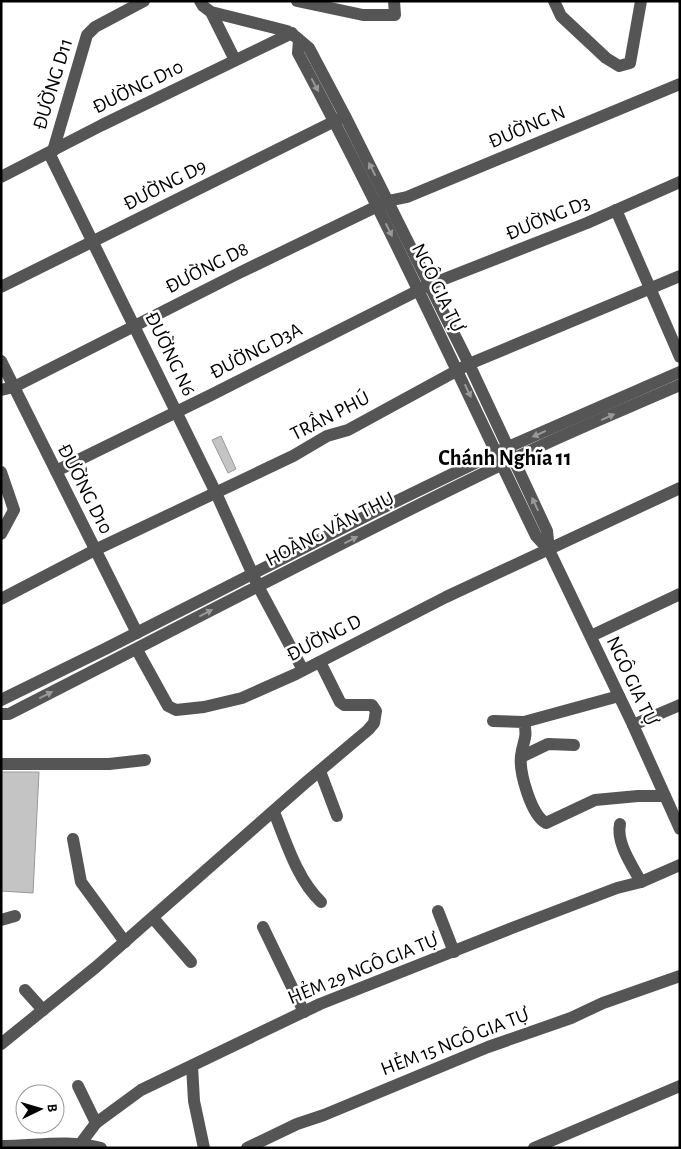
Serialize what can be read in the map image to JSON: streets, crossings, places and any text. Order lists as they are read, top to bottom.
{
  "streets": {
    "street": [
      "ĐƯỜNG D11",
      "ĐƯỜNG D10",
      "ĐƯỜNG N",
      "ĐƯỜNG D9",
      "ĐƯỜNG D3",
      "ĐƯỜNG D8",
      "NGÔ GIA TỰ",
      "ĐƯỜNG D3A",
      "ĐƯỜNG N6",
      "TRẦN PHÚ",
      "HOÀNG VĂN THỤ",
      "ĐƯỜNG D",
      "HẺM 29 NGÔ GIA TỰ",
      "HẺM 15 NGÔ GIA TỰ"
    ]
  },
  "crossings": [
    ["ĐƯỜNG D11", "ĐƯỜNG D10"],
    ["ĐƯỜNG D11", "ĐƯỜNG N6"],
    ["ĐƯỜNG D10", "ĐƯỜNG D8"],
    ["ĐƯỜNG D10", "NGÔ GIA TỰ"],
    ["ĐƯỜNG D10", "ĐƯỜNG D3A"],
    ["ĐƯỜNG D10", "ĐƯỜNG N6"],
    ["ĐƯỜNG D10", "TRẦN PHÚ"],
    ["ĐƯỜNG D10", "HOÀNG VĂN THỤ"],
    ["ĐƯỜNG N", "ĐƯỜNG D8"],
    ["ĐƯỜNG N", "NGÔ GIA TỰ"],
    ["ĐƯỜNG D9", "NGÔ GIA TỰ"],
    ["ĐƯỜNG D9", "ĐƯỜNG N6"],
    ["ĐƯỜNG D3", "NGÔ GIA TỰ"],
    ["ĐƯỜNG D3", "ĐƯỜNG D3A"],
    ["ĐƯỜNG D8", "NGÔ GIA TỰ"],
    ["ĐƯỜNG D8", "ĐƯỜNG N6"],
    ["NGÔ GIA TỰ", "ĐƯỜNG D3A"],
    ["NGÔ GIA TỰ", "TRẦN PHÚ"],
    ["NGÔ GIA TỰ", "HOÀNG VĂN THỤ"],
    ["NGÔ GIA TỰ", "ĐƯỜNG D"],
    ["ĐƯỜNG D3A", "ĐƯỜNG N6"],
    ["ĐƯỜNG N6", "TRẦN PHÚ"],
    ["ĐƯỜNG N6", "HOÀNG VĂN THỤ"],
    ["ĐƯỜNG N6", "ĐƯỜNG D"],
    ["HOÀNG VĂN THỤ", "ĐƯỜNG D"]
  ],
  "districts": ["Chánh Nghĩa 11"],
  "north": "right"
}
